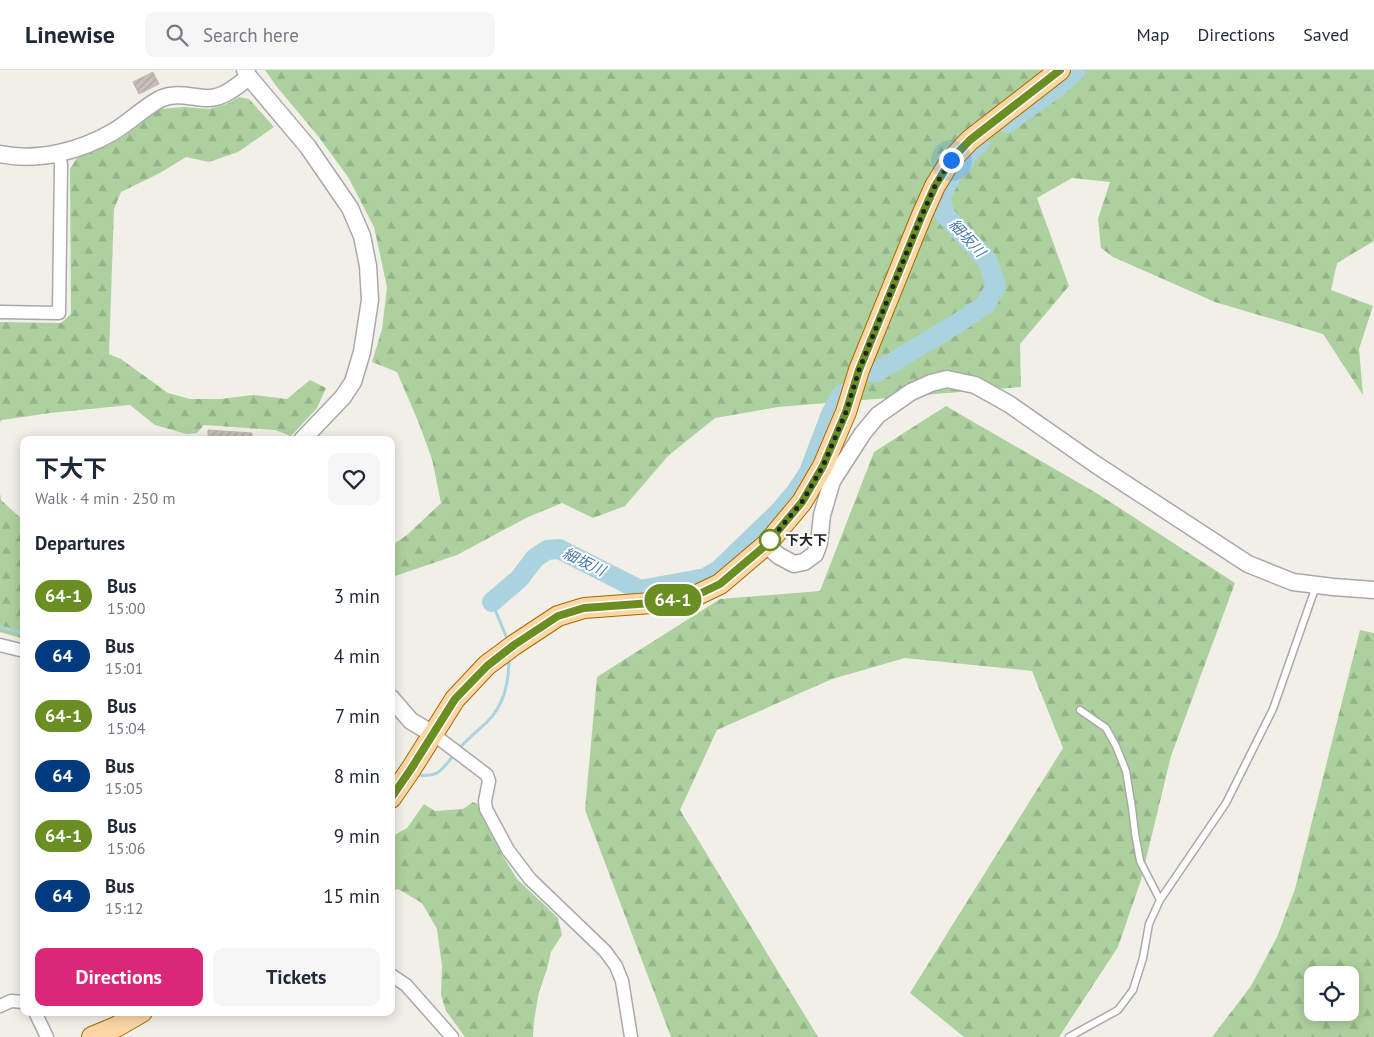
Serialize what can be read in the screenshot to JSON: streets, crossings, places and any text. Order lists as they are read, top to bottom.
{
  "water": ["細坂川"],
  "places": ["下大下"],
  "lines": ["bus line 64-1"],
  "page": {
    "header": "Linewise",
    "search": "Search here",
    "nav": ["Map", "Directions", "Saved"],
    "on_map": "64-1",
    "heading": [
      ["下大下", "Walk · 4 min · 250 m"],
      "Departures"
    ],
    "list": [
      {
        "mark": "64-1",
        "name": "Bus",
        "note": "15:00",
        "value": "3 min"
      },
      {
        "mark": "64",
        "name": "Bus",
        "note": "15:01",
        "value": "4 min"
      },
      {
        "mark": "64-1",
        "name": "Bus",
        "note": "15:04",
        "value": "7 min"
      },
      {
        "mark": "64",
        "name": "Bus",
        "note": "15:05",
        "value": "8 min"
      },
      {
        "mark": "64-1",
        "name": "Bus",
        "note": "15:06",
        "value": "9 min"
      },
      {
        "mark": "64",
        "name": "Bus",
        "note": "15:12",
        "value": "15 min"
      }
    ],
    "buttons": ["Directions", "Tickets"]
  }
}
